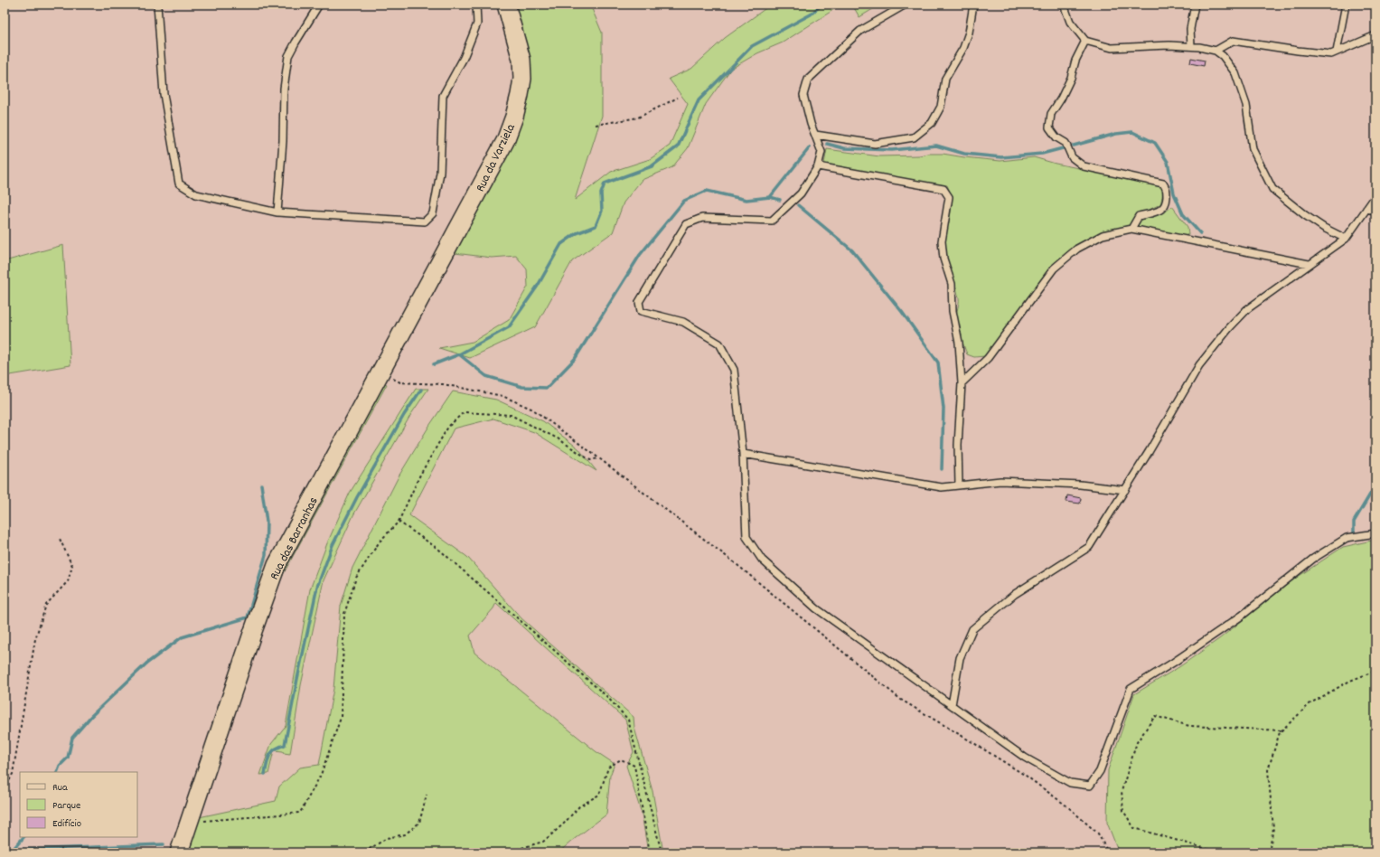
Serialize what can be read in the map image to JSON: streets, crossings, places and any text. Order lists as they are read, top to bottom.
{
  "streets": {
    "main road": ["Rua da Varziela", "Rua das Barranhas"]
  },
  "crossings": [
    ["Rua da Varziela", "Rua das Barranhas"]
  ],
  "legend": ["Rua", "Parque", "Edifício"]
}
